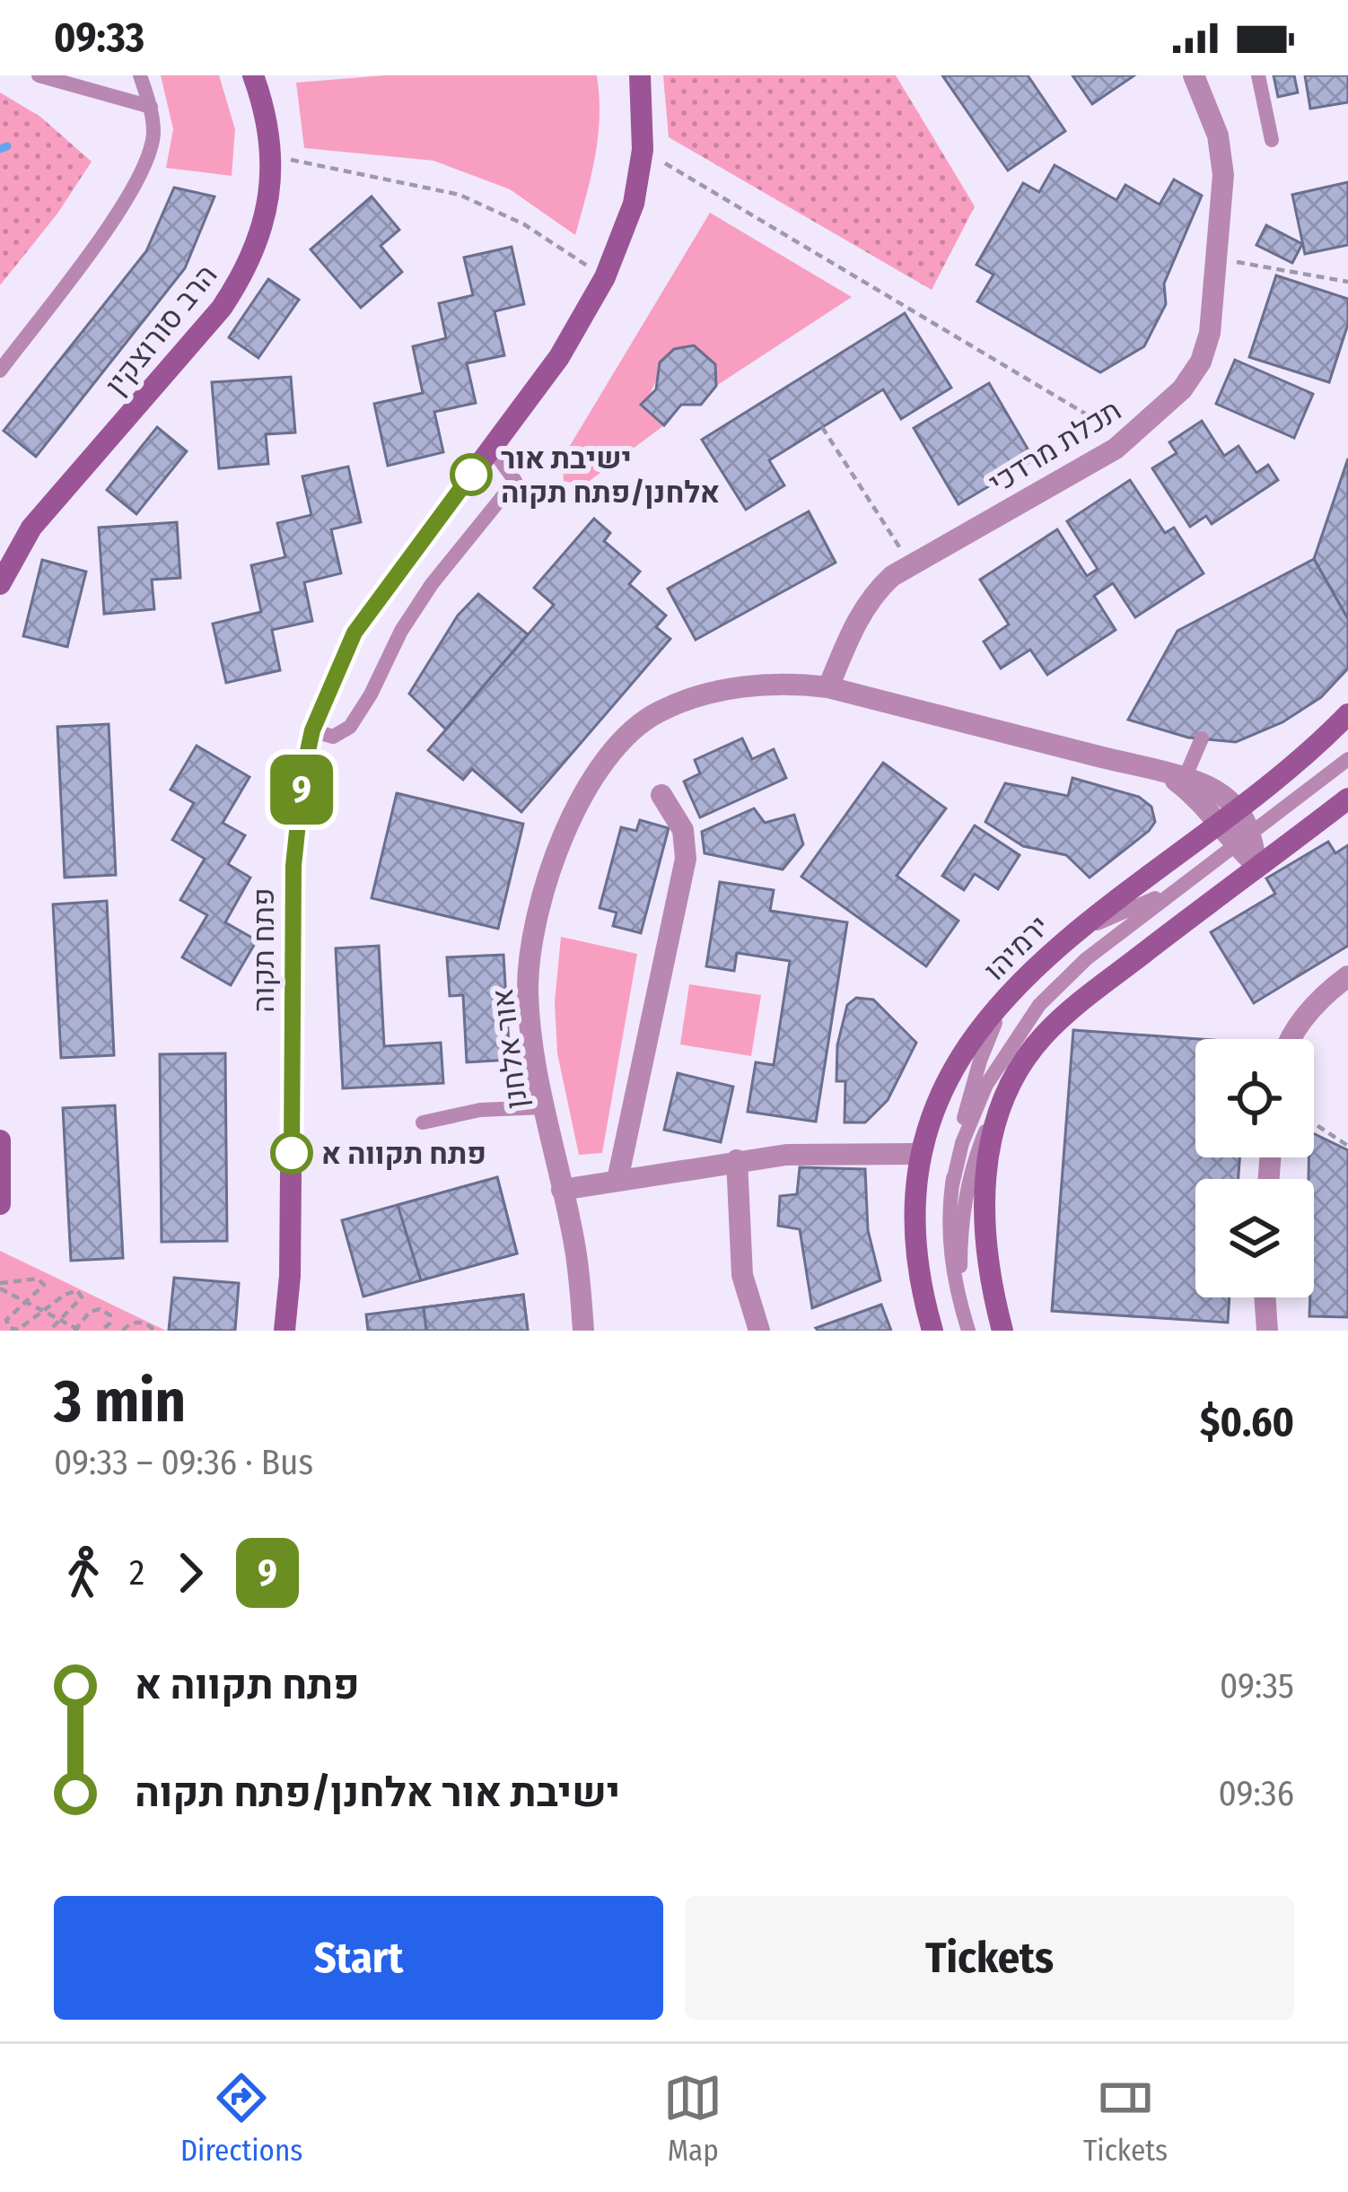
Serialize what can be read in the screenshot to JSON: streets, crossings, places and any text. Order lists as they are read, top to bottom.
{
  "streets": {
    "street": [
      "הרב סורוצקין",
      "תכלת מרדכי",
      "ירמיהו",
      "פתח תקוה",
      "אור אלחנן"
    ]
  },
  "crossings": [
    ["תכלת מרדכי", "אור אלחנן"]
  ],
  "places": ["ישיבת אור אלחנן/פתח תקוה", "פתח תקווה א"],
  "lines": ["bus line 9"],
  "page": {
    "status": "09:33",
    "on_map": "9",
    "heading": ["3 min", "09:33 – 09:36 · Bus", "$0.60"],
    "legs": ["2", "9"],
    "list": [
      {
        "name": "פתח תקווה א",
        "value": "09:35"
      },
      {
        "name": "ישיבת אור אלחנן/פתח תקוה",
        "value": "09:36"
      }
    ],
    "buttons": ["Start", "Tickets"],
    "tabs": ["Directions", "Map", "Tickets"]
  }
}
